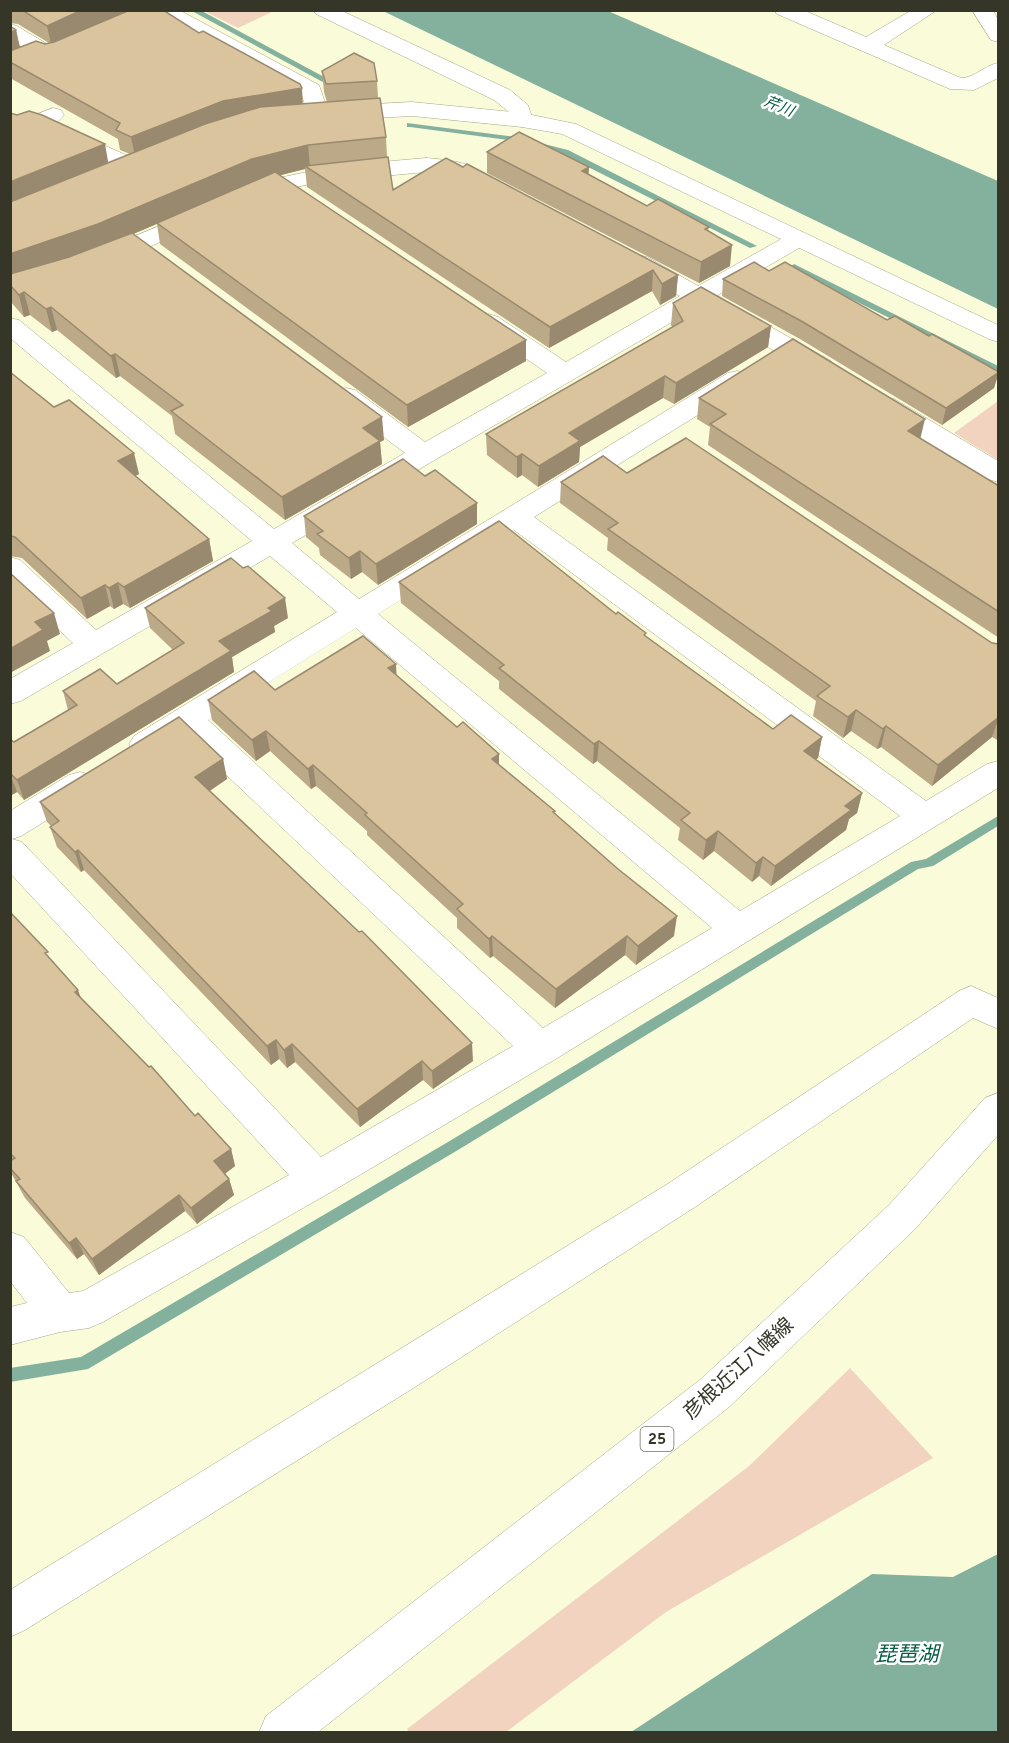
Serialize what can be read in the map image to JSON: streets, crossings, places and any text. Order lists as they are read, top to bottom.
{
  "streets": {
    "street": ["彦根近江八幡線", "25"]
  },
  "water": ["芹川", "琵琶湖"]
}
